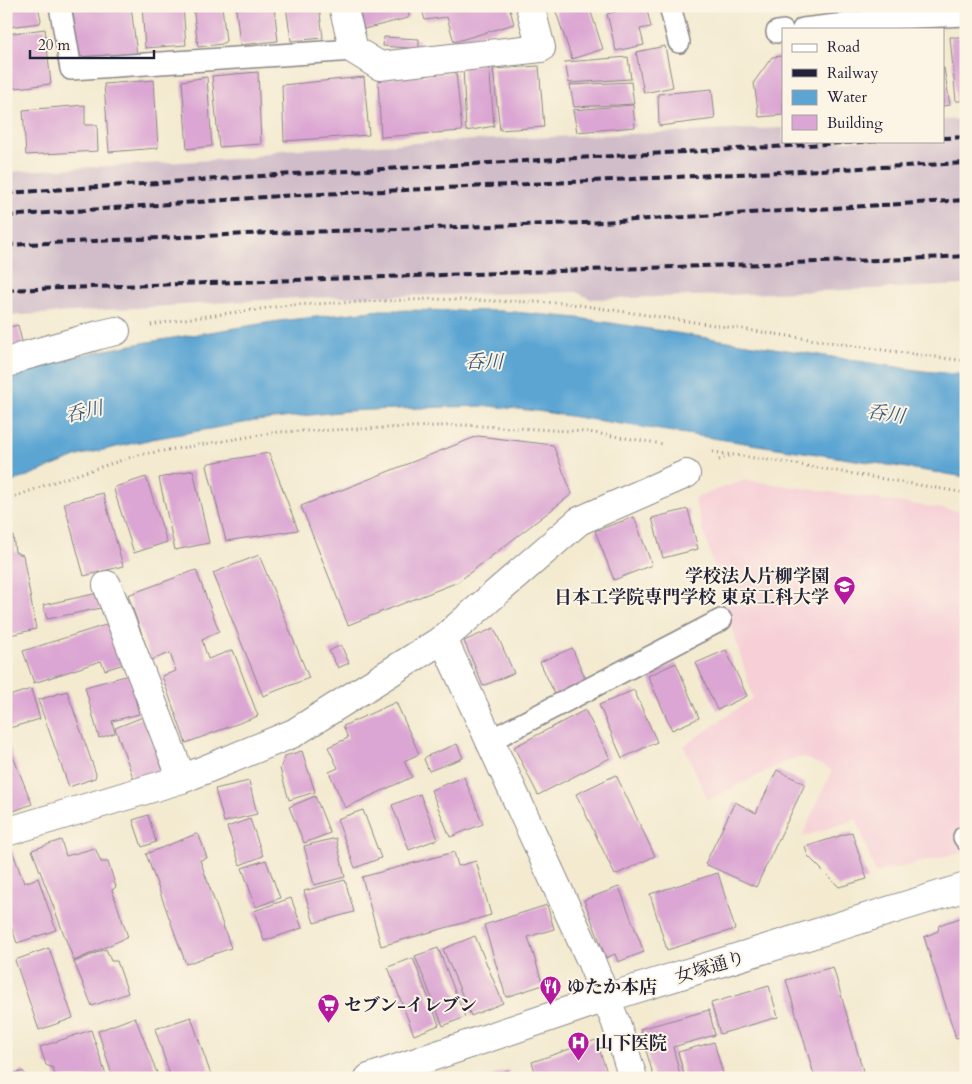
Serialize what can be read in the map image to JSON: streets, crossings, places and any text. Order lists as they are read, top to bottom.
{
  "streets": {
    "street": ["女塚通り"]
  },
  "water": ["呑川"],
  "places": {
    "school or university": ["学校法人片柳学園 日本工学院専門学校 東京工科大学"],
    "restaurant": ["ゆたか本店"],
    "supermarket": ["セブン-イレブン"],
    "hospital": ["山下医院"]
  },
  "legend": [
    "Road",
    "Railway",
    "Water",
    "Building"
  ],
  "scale_bar": "20 m"
}
